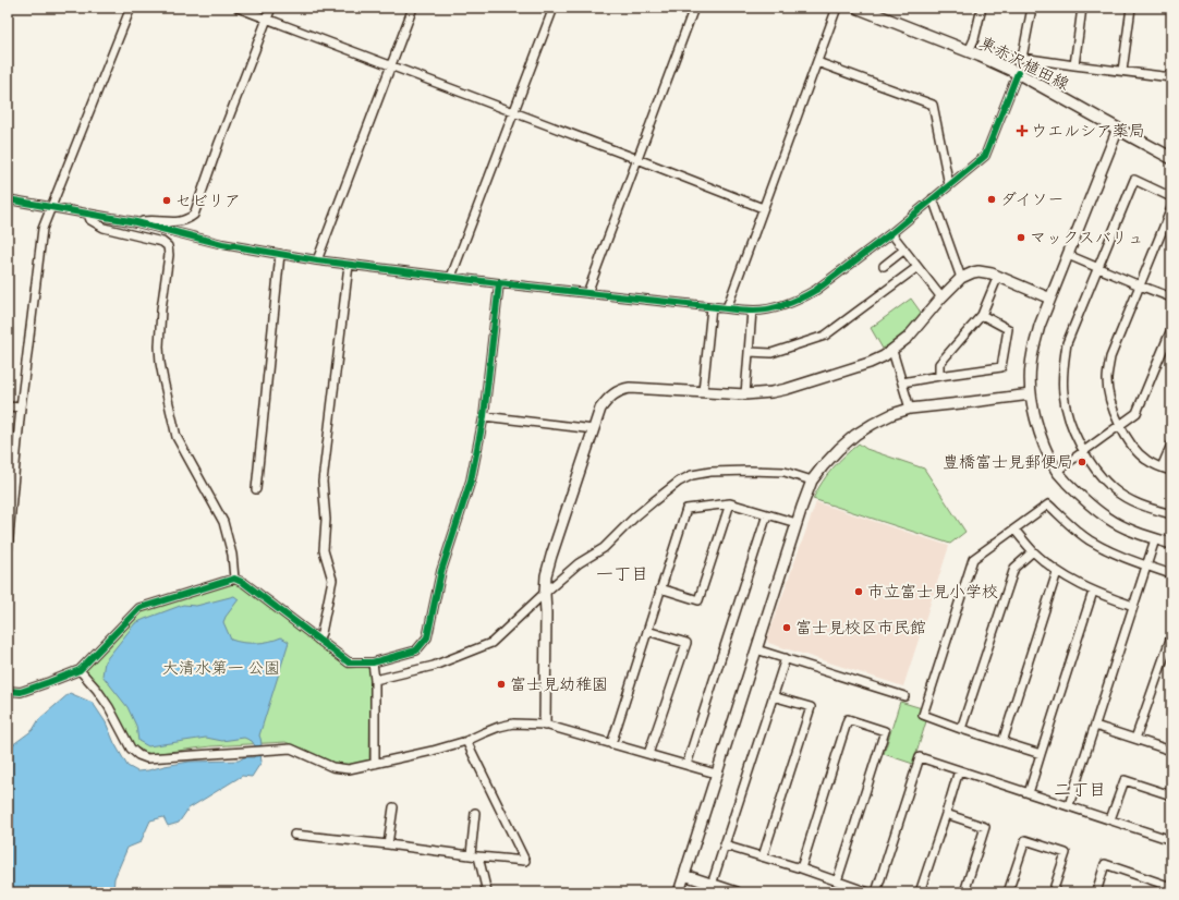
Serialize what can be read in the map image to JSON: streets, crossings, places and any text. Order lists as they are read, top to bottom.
{
  "streets": {
    "main road": ["東赤沢植田線"]
  },
  "districts": ["一丁目", "二丁目"],
  "parks": ["大清水第一 公園"],
  "places": {
    "health": ["ウエルシア薬局"],
    "other": [
      "ダイソー",
      "セビリア",
      "マックスバリュ",
      "豊橋富士見郵便局",
      "市立富士見小学校",
      "富士見校区市民館",
      "富士見幼稚園"
    ]
  }
}
